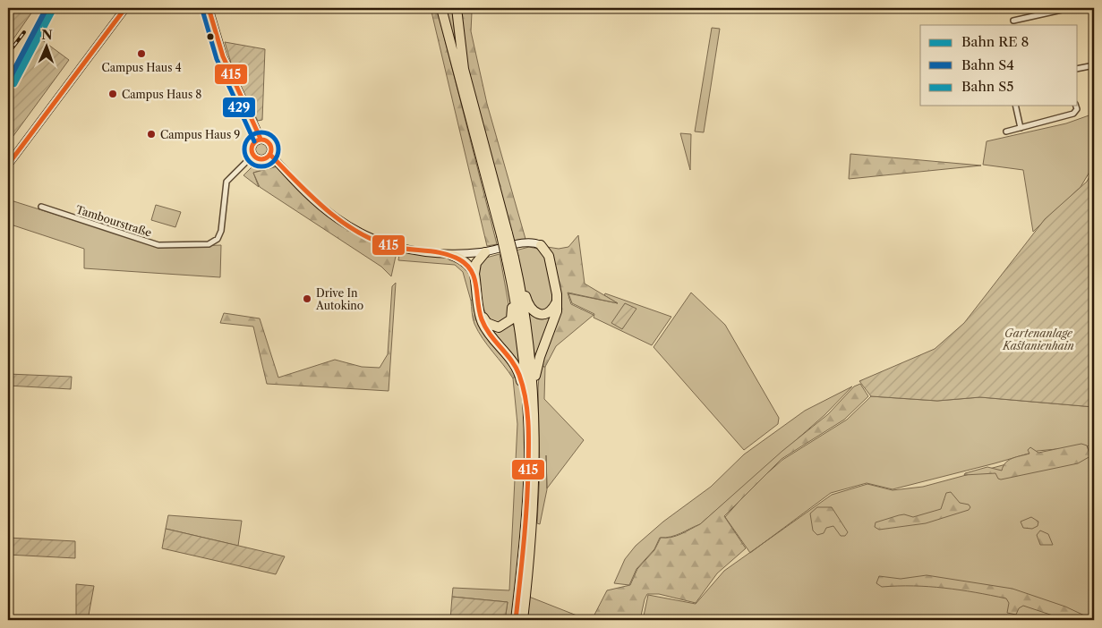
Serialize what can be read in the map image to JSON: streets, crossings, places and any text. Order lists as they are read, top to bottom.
{
  "streets": {
    "street": ["Tambourstraße"]
  },
  "parks": ["Gartenanlage Kastanienhain"],
  "places": [
    "Campus Haus 4",
    "Campus Haus 8",
    "Campus Haus 9",
    "Drive In Autokino"
  ],
  "lines": [
    "rail line S4",
    "transit line 415",
    "transit line 429",
    "rail line S5"
  ],
  "legend": ["Bahn RE 8", "Bahn S4", "Bahn S5"],
  "north": "top"
}
